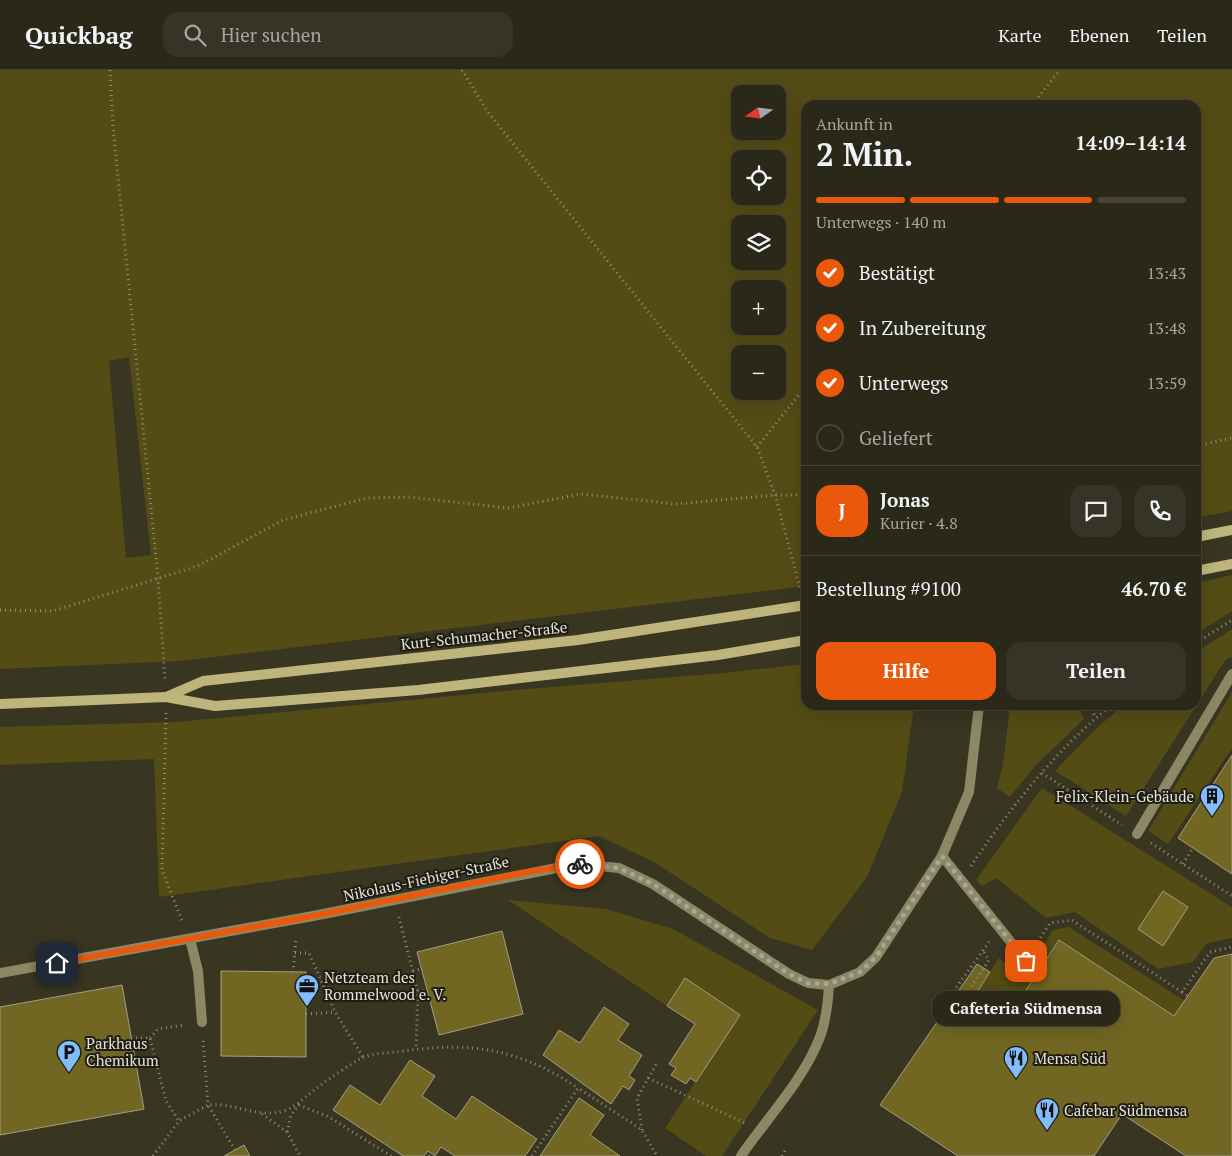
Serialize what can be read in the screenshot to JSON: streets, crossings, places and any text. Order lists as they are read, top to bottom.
{
  "streets": {
    "main road": ["Kurt-Schumacher-Straße"],
    "street": ["Nikolaus-Fiebiger-Straße"]
  },
  "places": {
    "building": ["Felix-Klein-Gebäude"],
    "other": ["Cafeteria Südmensa"],
    "office": ["Netzteam des Rommelwood e. V."],
    "parking": ["Parkhaus Chemikum"],
    "restaurant": ["Mensa Süd", "Cafebar Südmensa"]
  },
  "north": "left",
  "page": {
    "header": "Quickbag",
    "search": "Hier suchen",
    "nav": ["Karte", "Ebenen", "Teilen"],
    "map_buttons": ["+", "−"],
    "heading": ["2 Min.", "Ankunft in", "14:09–14:14"],
    "panel": [
      "Jonas",
      "Kurier · 4.8",
      "Bestellung #9100",
      "46.70 €"
    ],
    "bar": "Unterwegs · 140 m",
    "list": [
      ["Bestätigt", "13:43"],
      ["In Zubereitung", "13:48"],
      ["Unterwegs", "13:59"],
      "Geliefert"
    ],
    "round": "J",
    "buttons": ["Hilfe", "Teilen"],
    "bubble": "Cafeteria Südmensa"
  }
}
